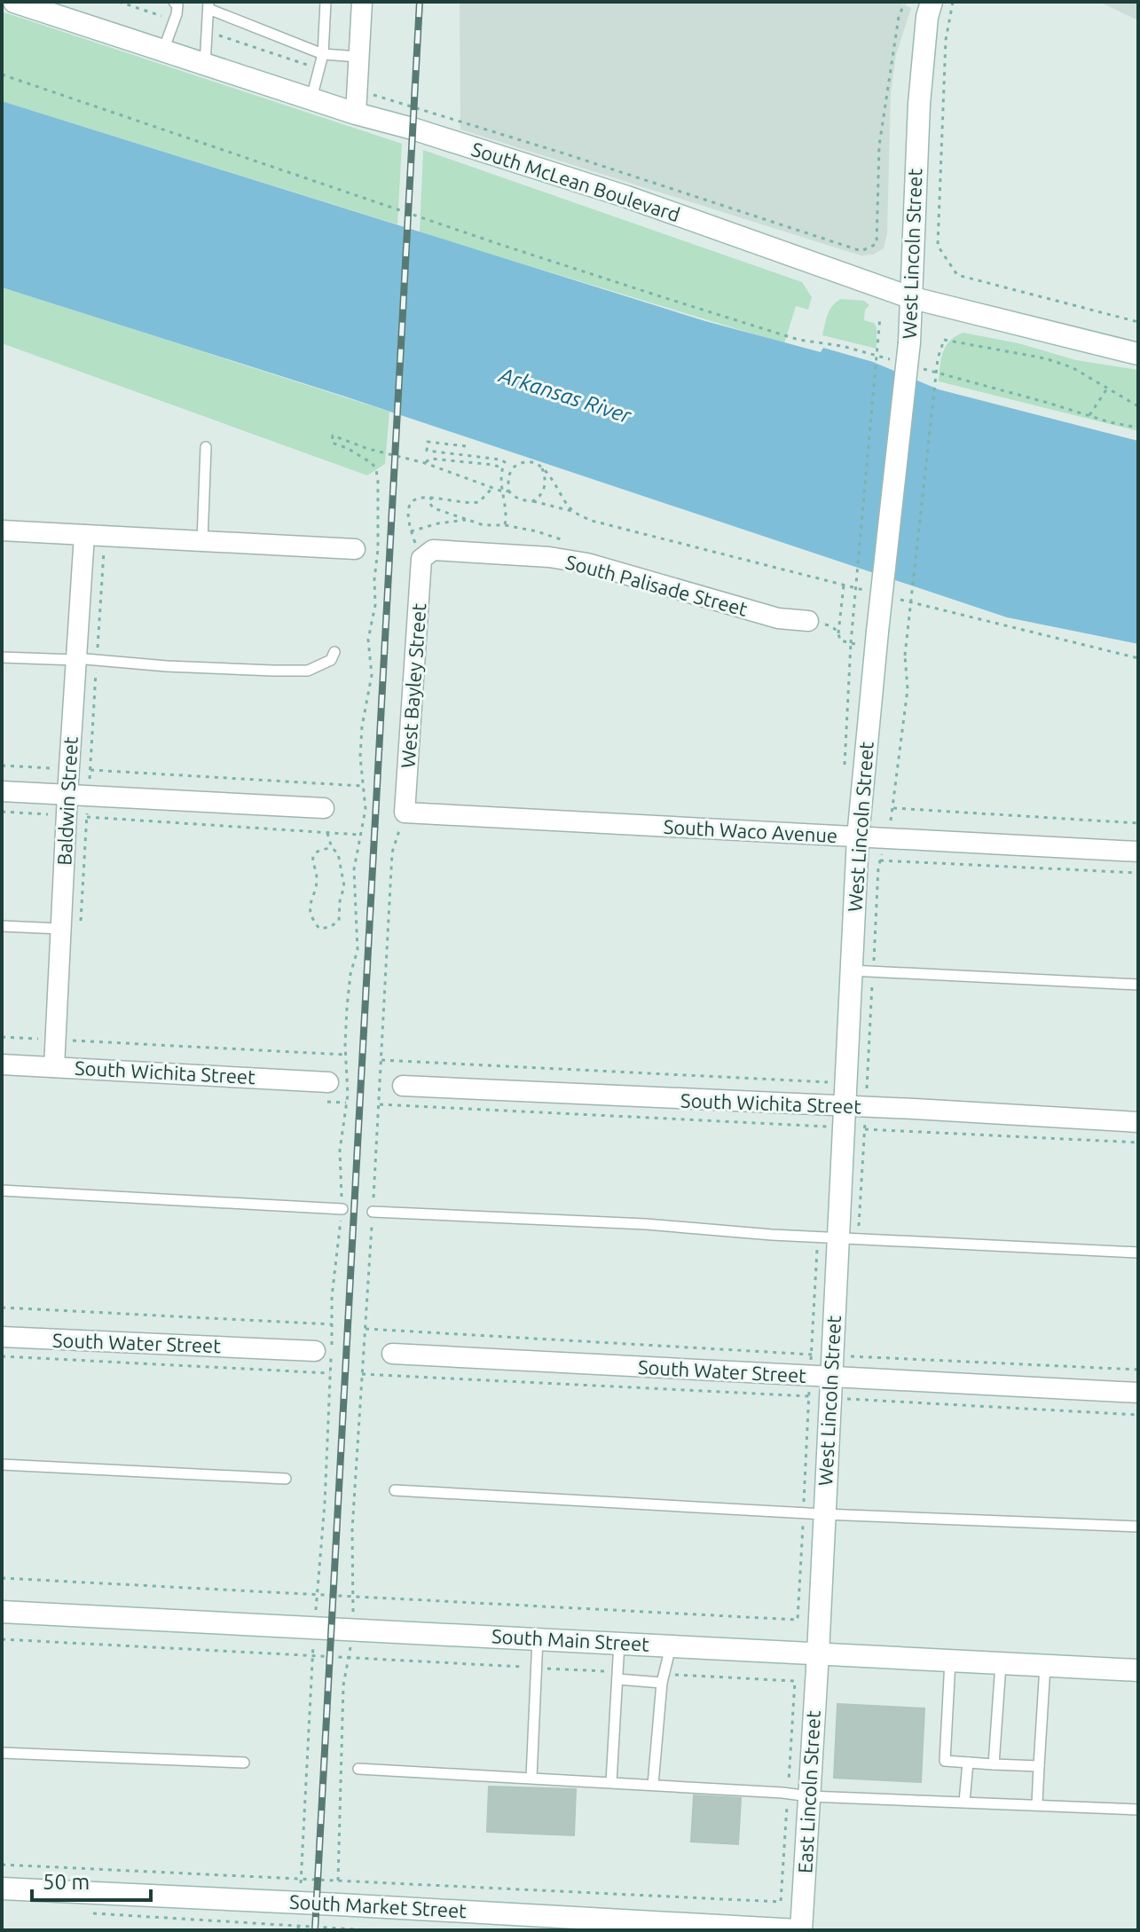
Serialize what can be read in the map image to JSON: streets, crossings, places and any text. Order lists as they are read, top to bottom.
{
  "streets": {
    "street": [
      "South McLean Boulevard",
      "West Lincoln Street",
      "South Palisade Street",
      "West Bayley Street",
      "Baldwin Street",
      "South Waco Avenue",
      "South Wichita Street",
      "South Water Street",
      "South Main Street",
      "East Lincoln Street",
      "South Market Street"
    ]
  },
  "crossings": [
    ["South McLean Boulevard", "West Lincoln Street"],
    ["West Lincoln Street", "South Waco Avenue"],
    ["West Lincoln Street", "South Wichita Street"],
    ["West Lincoln Street", "South Water Street"],
    ["West Lincoln Street", "South Main Street"],
    ["West Lincoln Street", "East Lincoln Street"],
    ["South Palisade Street", "West Bayley Street"],
    ["West Bayley Street", "South Waco Avenue"],
    ["Baldwin Street", "South Wichita Street"],
    ["South Main Street", "East Lincoln Street"],
    ["East Lincoln Street", "South Market Street"]
  ],
  "water": ["Arkansas River"],
  "scale_bar": "50 m"
}
